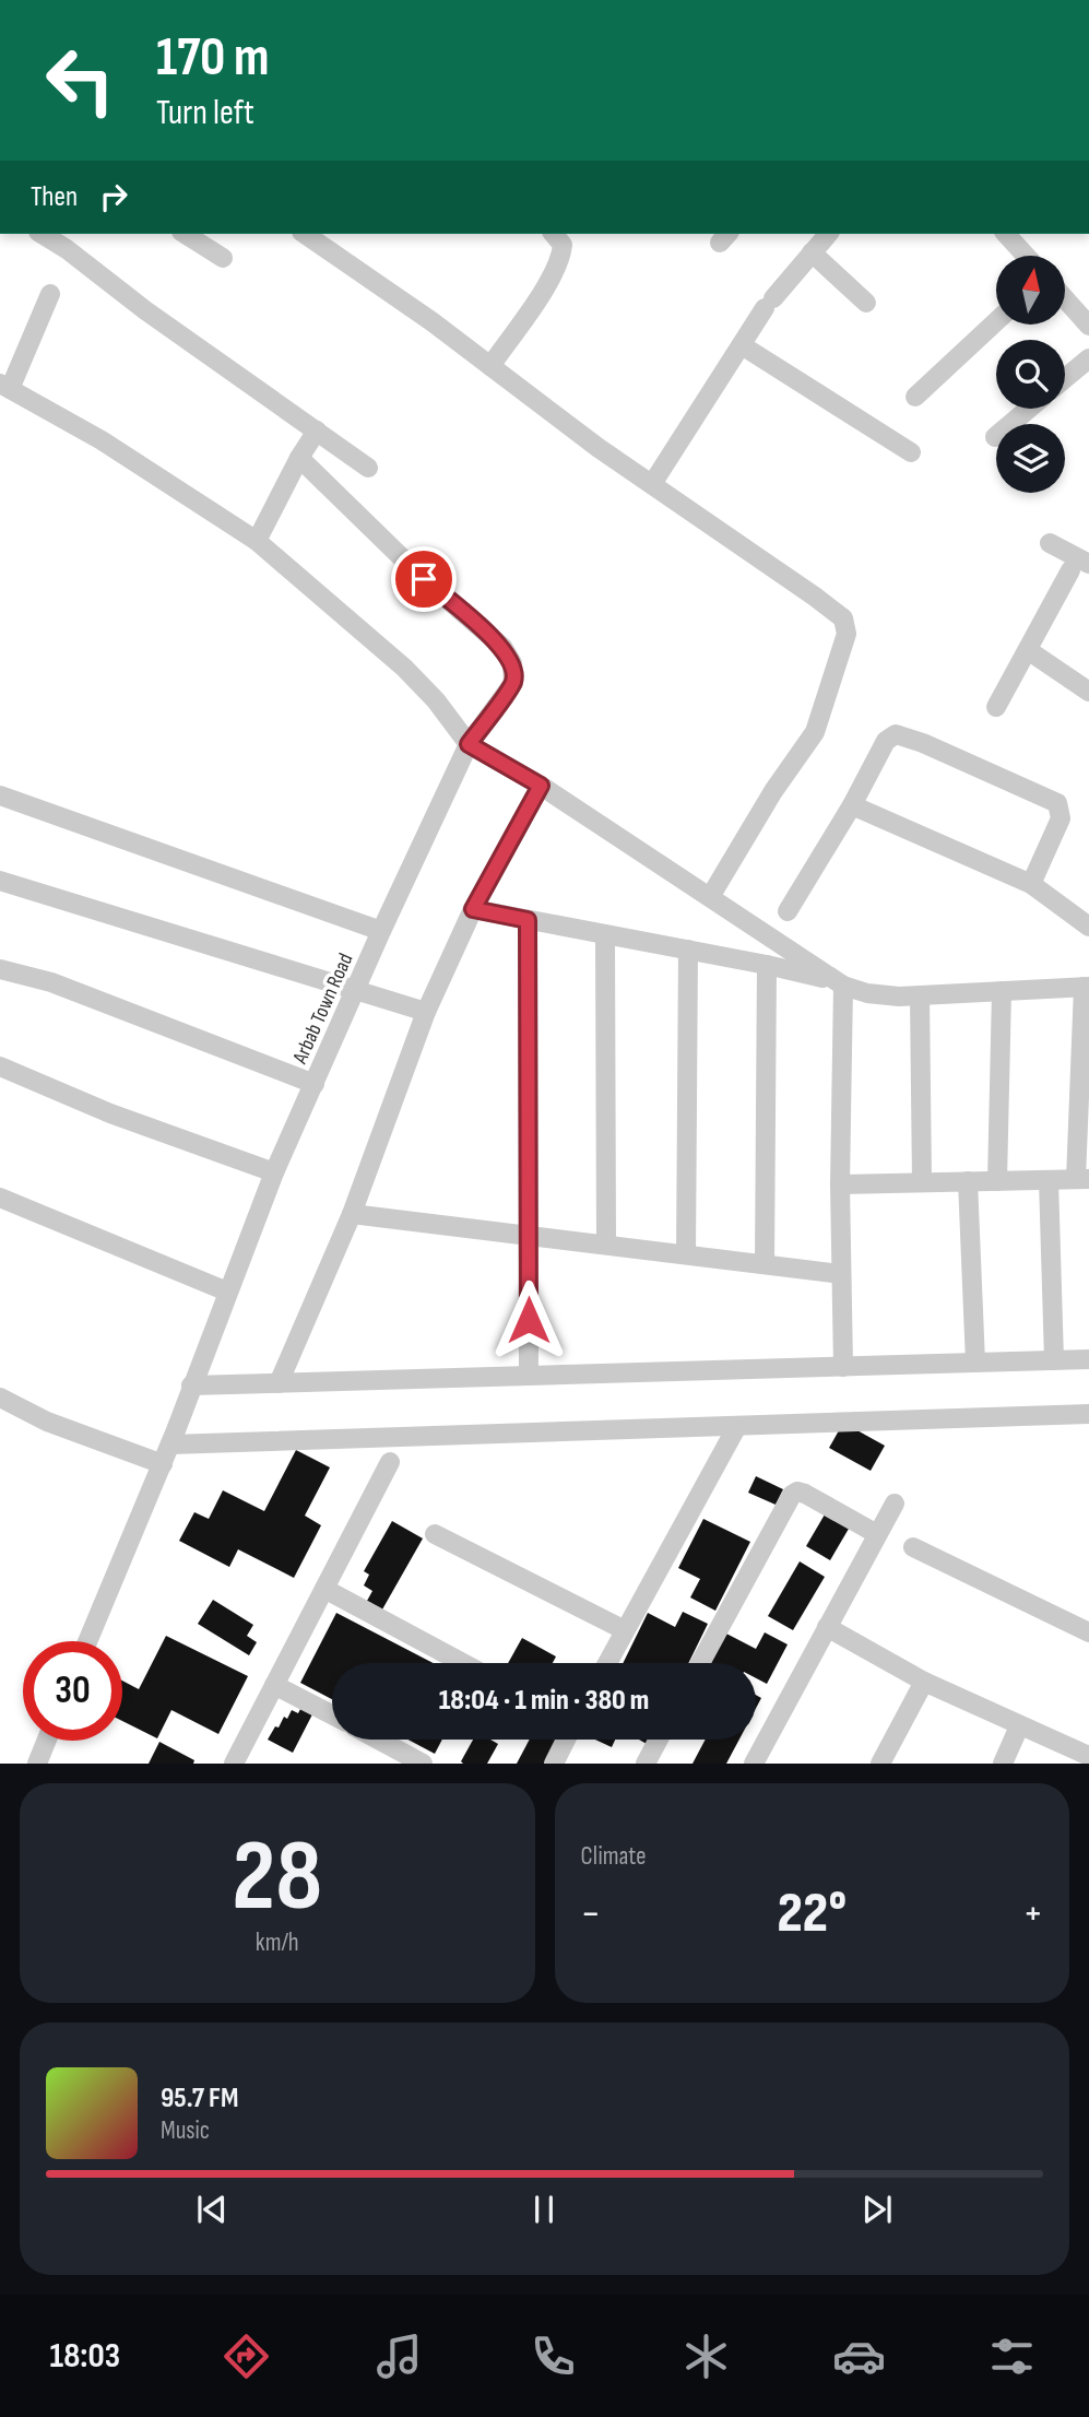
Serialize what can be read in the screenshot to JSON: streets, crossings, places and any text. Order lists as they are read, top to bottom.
{
  "streets": {
    "street": ["Arbab Town Road"]
  },
  "north": "top",
  "page": {
    "turn": ["170 m", "Turn left"],
    "then": "Then",
    "limit": "30",
    "trip": "18:04 · 1 min · 380 m",
    "tile": [
      ["28", "km/h"],
      "Climate"
    ],
    "heat": ["−", "22°", "+"],
    "song": ["95.7 FM", "Music"],
    "tabs": "18:03"
  }
}
